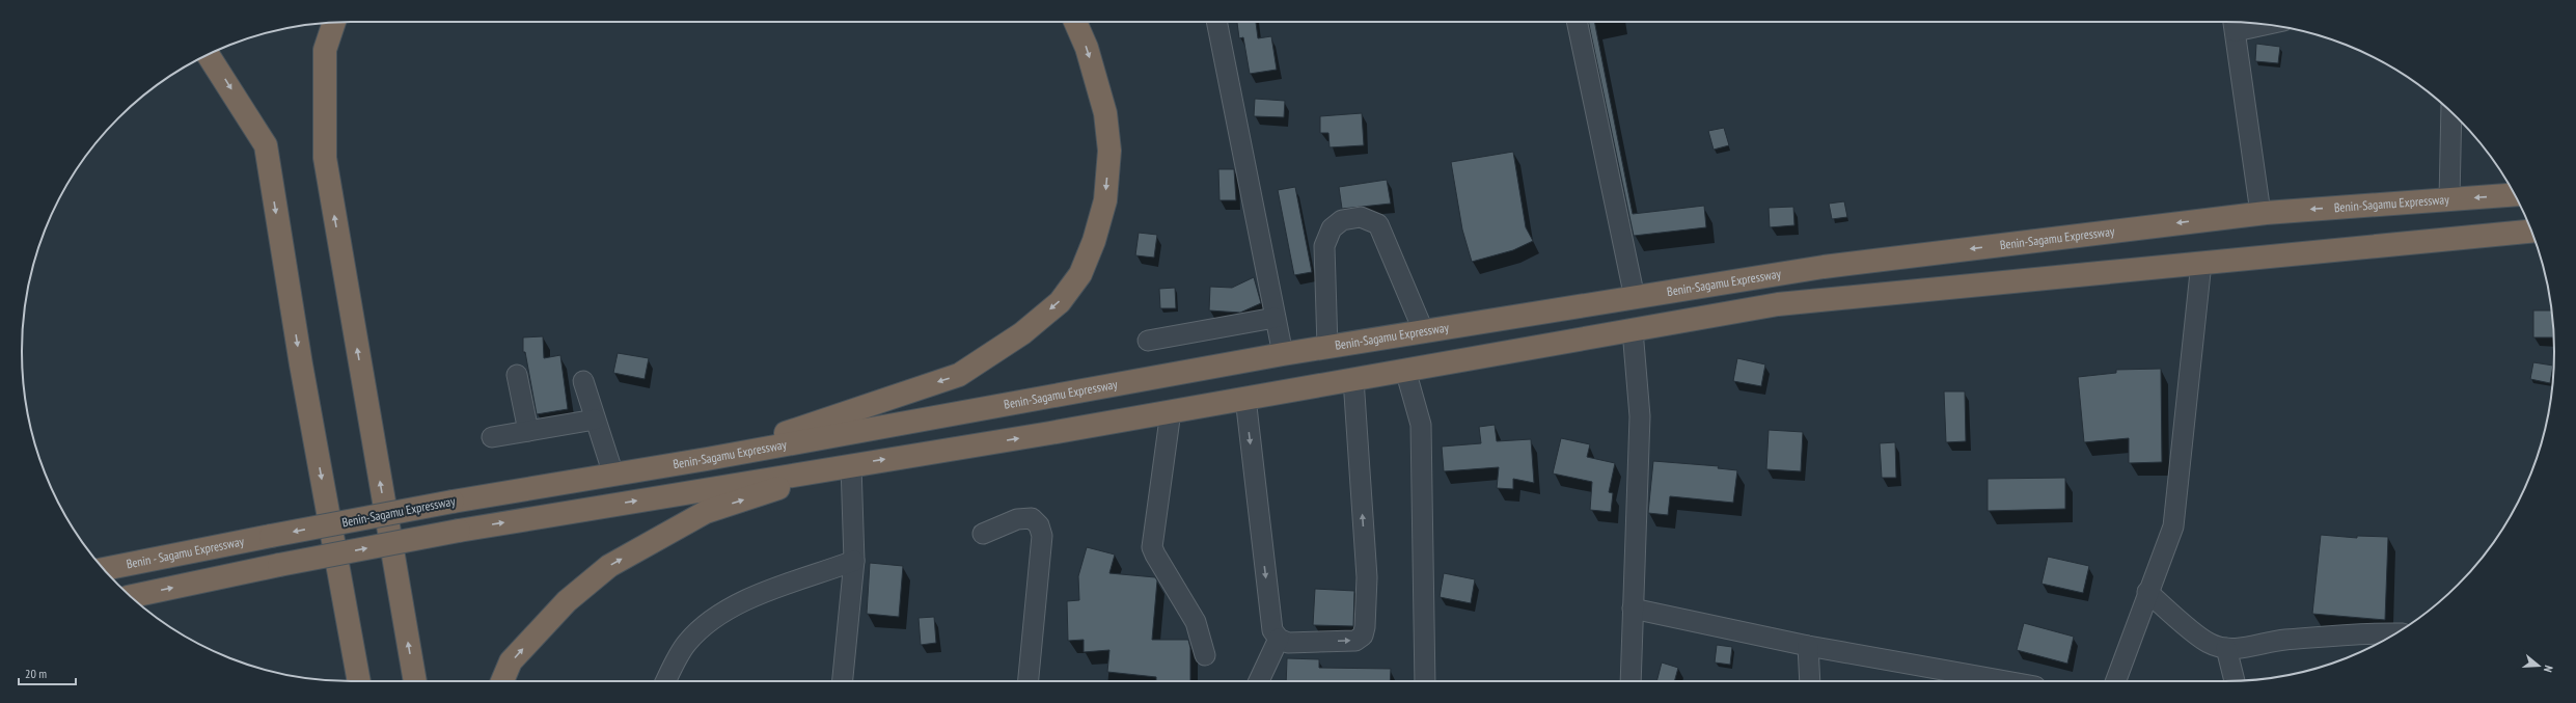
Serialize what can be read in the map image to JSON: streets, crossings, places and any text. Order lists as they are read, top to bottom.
{
  "streets": {
    "highway": ["Benin-Sagamu Expressway", "Benin - Sagamu Expressway"]
  },
  "crossings": [
    ["Benin-Sagamu Expressway", "Benin - Sagamu Expressway"]
  ],
  "scale_bar": "20 m",
  "north": "right"
}
